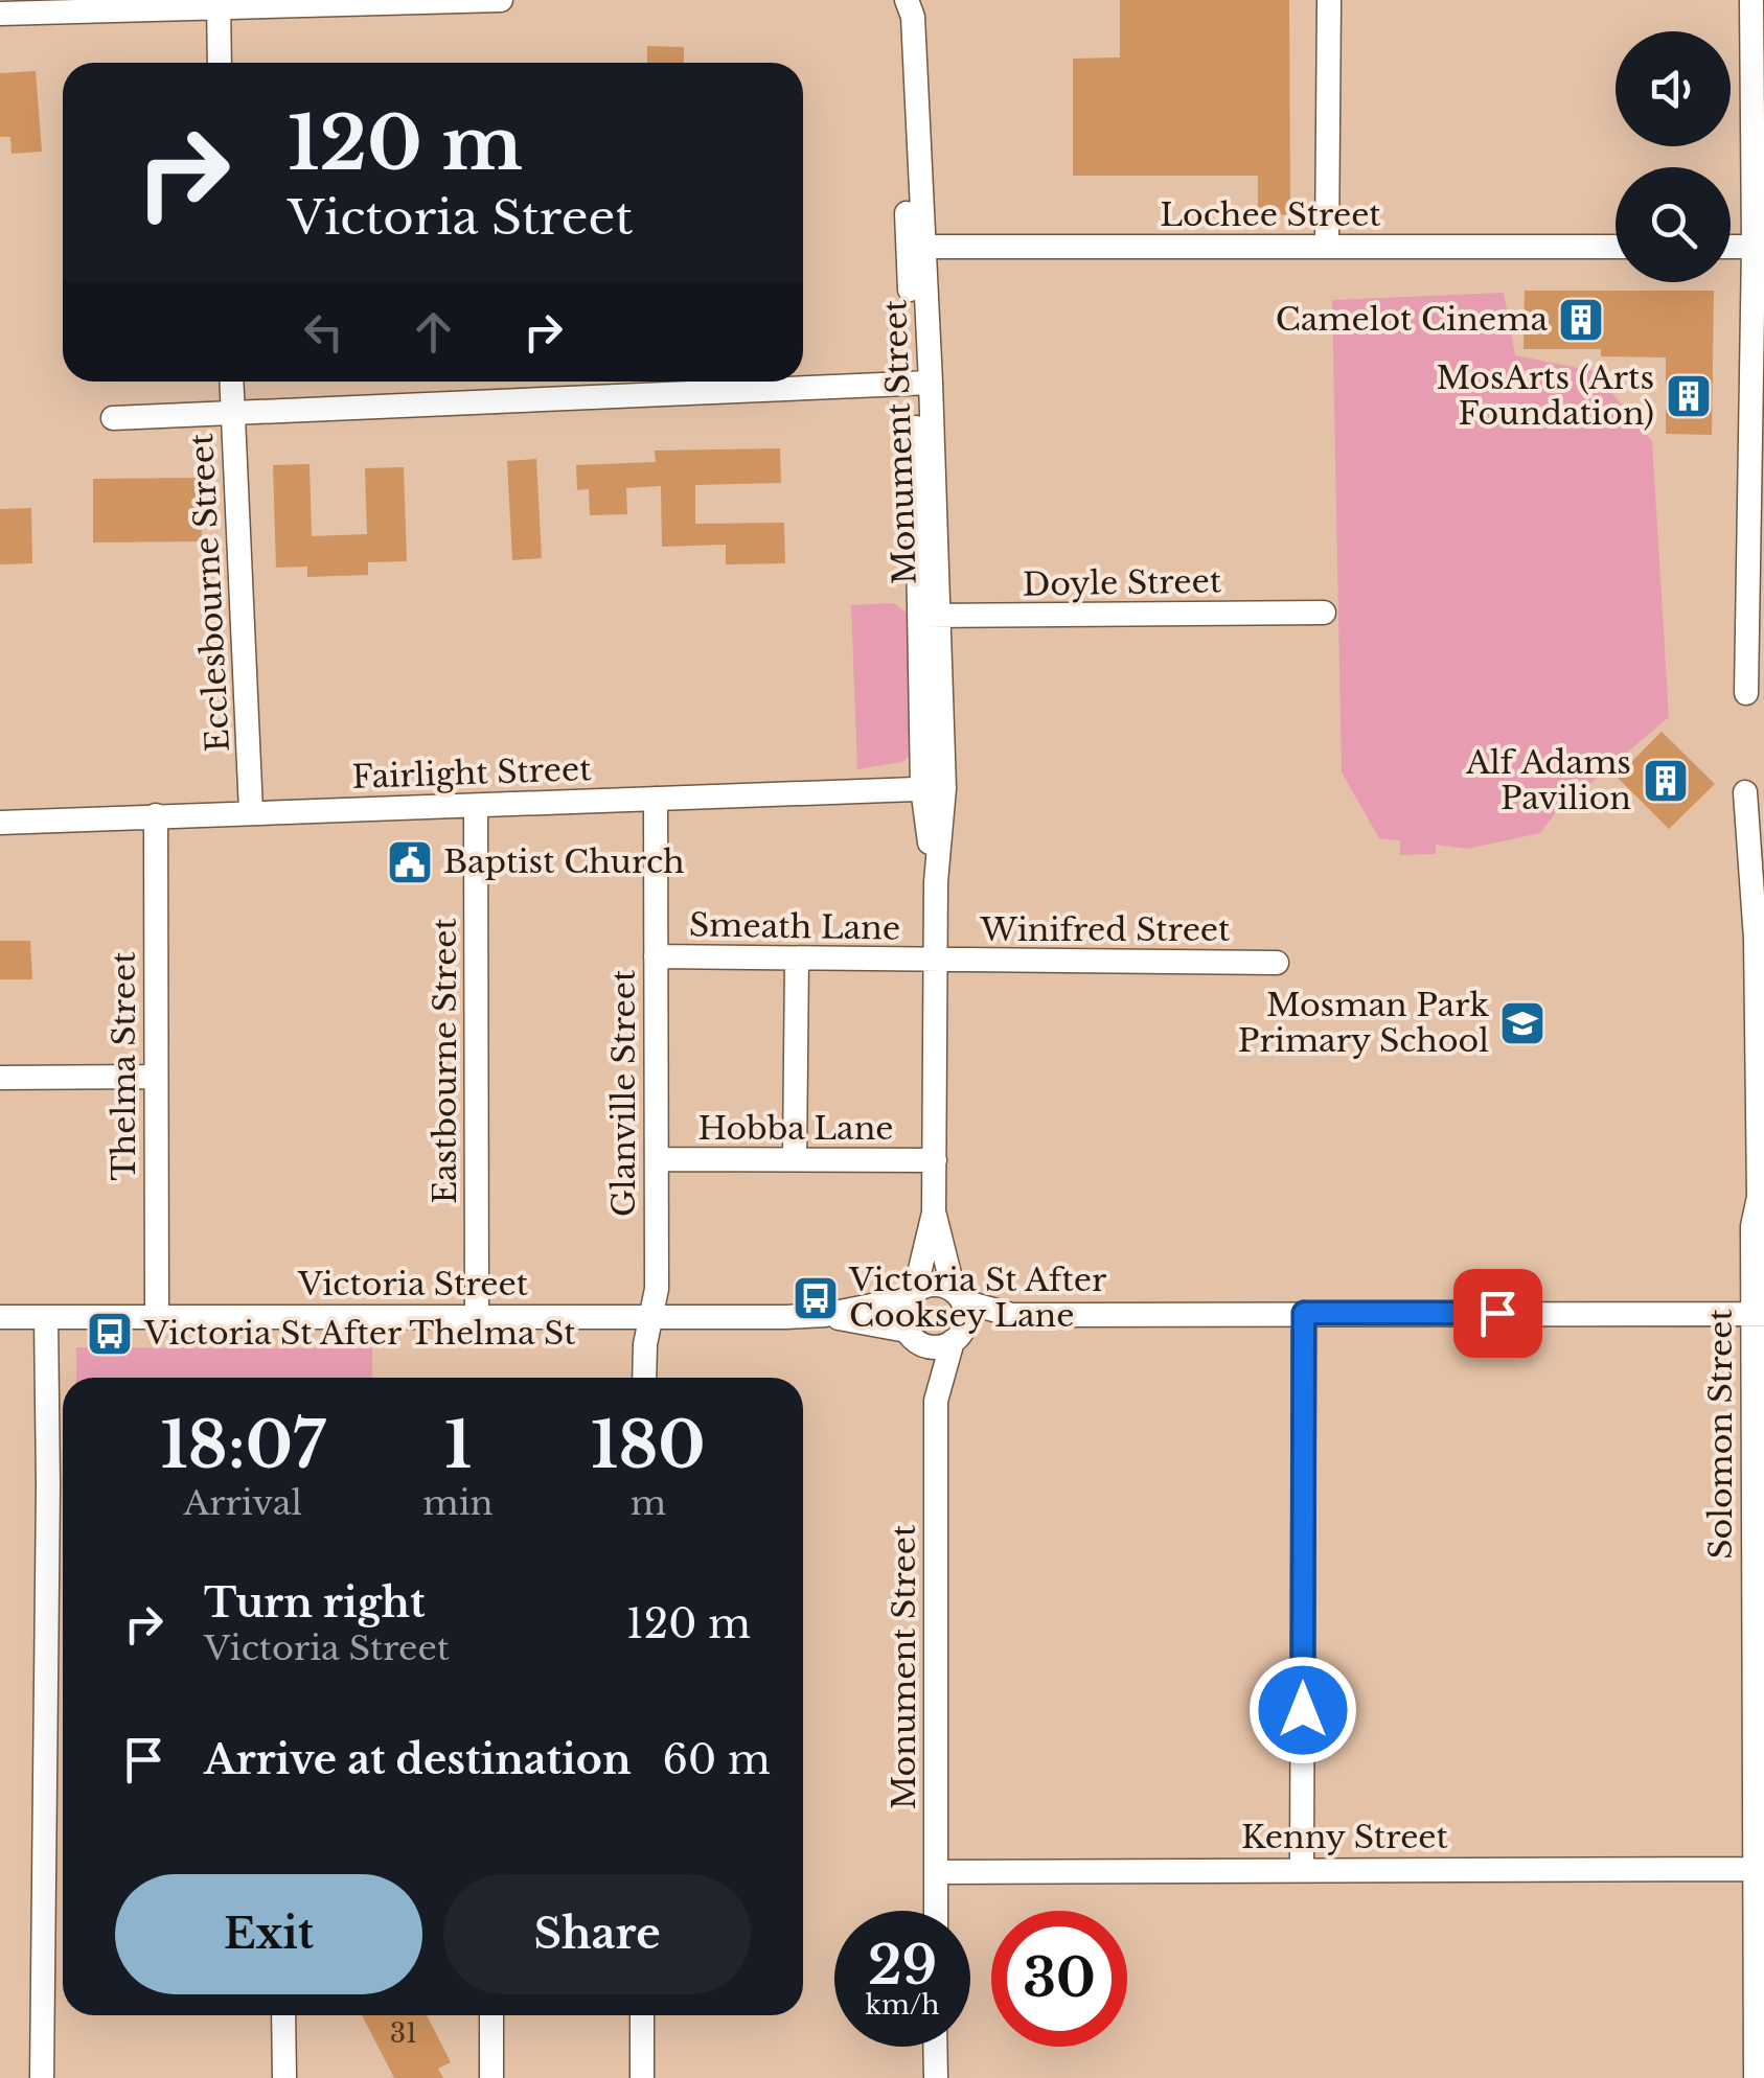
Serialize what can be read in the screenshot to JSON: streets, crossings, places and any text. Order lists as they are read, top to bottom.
{
  "streets": {
    "street": [
      "Lochee Street",
      "Monument Street",
      "Doyle Street",
      "Ecclesbourne Street",
      "Fairlight Street",
      "Smeath Lane",
      "Winifred Street",
      "Eastbourne Street",
      "Thelma Street",
      "Glanville Street",
      "Hobba Lane",
      "Victoria Street",
      "Solomon Street",
      "Kenny Street"
    ]
  },
  "crossings": [
    ["Lochee Street", "Monument Street"],
    ["Monument Street", "Doyle Street"],
    ["Monument Street", "Fairlight Street"],
    ["Monument Street", "Smeath Lane"],
    ["Monument Street", "Winifred Street"],
    ["Monument Street", "Hobba Lane"],
    ["Monument Street", "Victoria Street"],
    ["Monument Street", "Kenny Street"],
    ["Ecclesbourne Street", "Fairlight Street"],
    ["Fairlight Street", "Eastbourne Street"],
    ["Fairlight Street", "Thelma Street"],
    ["Fairlight Street", "Glanville Street"],
    ["Smeath Lane", "Winifred Street"],
    ["Smeath Lane", "Glanville Street"],
    ["Eastbourne Street", "Victoria Street"],
    ["Thelma Street", "Victoria Street"],
    ["Glanville Street", "Hobba Lane"],
    ["Glanville Street", "Victoria Street"],
    ["Solomon Street", "Kenny Street"]
  ],
  "places": {
    "building": ["Camelot Cinema", "MosArts (Arts Foundation)", "Alf Adams Pavilion"],
    "public building": ["Baptist Church"],
    "school or university": ["Mosman Park Primary School"],
    "bus stop": ["Victoria St After Cooksey Lane", "Victoria St After Thelma St"]
  },
  "house_numbers": ["31"],
  "page": {
    "turn": ["120 m", "Victoria Street"],
    "eta": [
      "18:07",
      "Arrival",
      "1",
      "min",
      "180",
      "m"
    ],
    "list": [
      {
        "name": "Turn right",
        "note": "Victoria Street",
        "value": "120 m"
      },
      {
        "name": "Arrive at destination",
        "value": "60 m"
      }
    ],
    "buttons": ["Exit", "Share"],
    "speed": "29 km/h",
    "limit": "30"
  }
}
